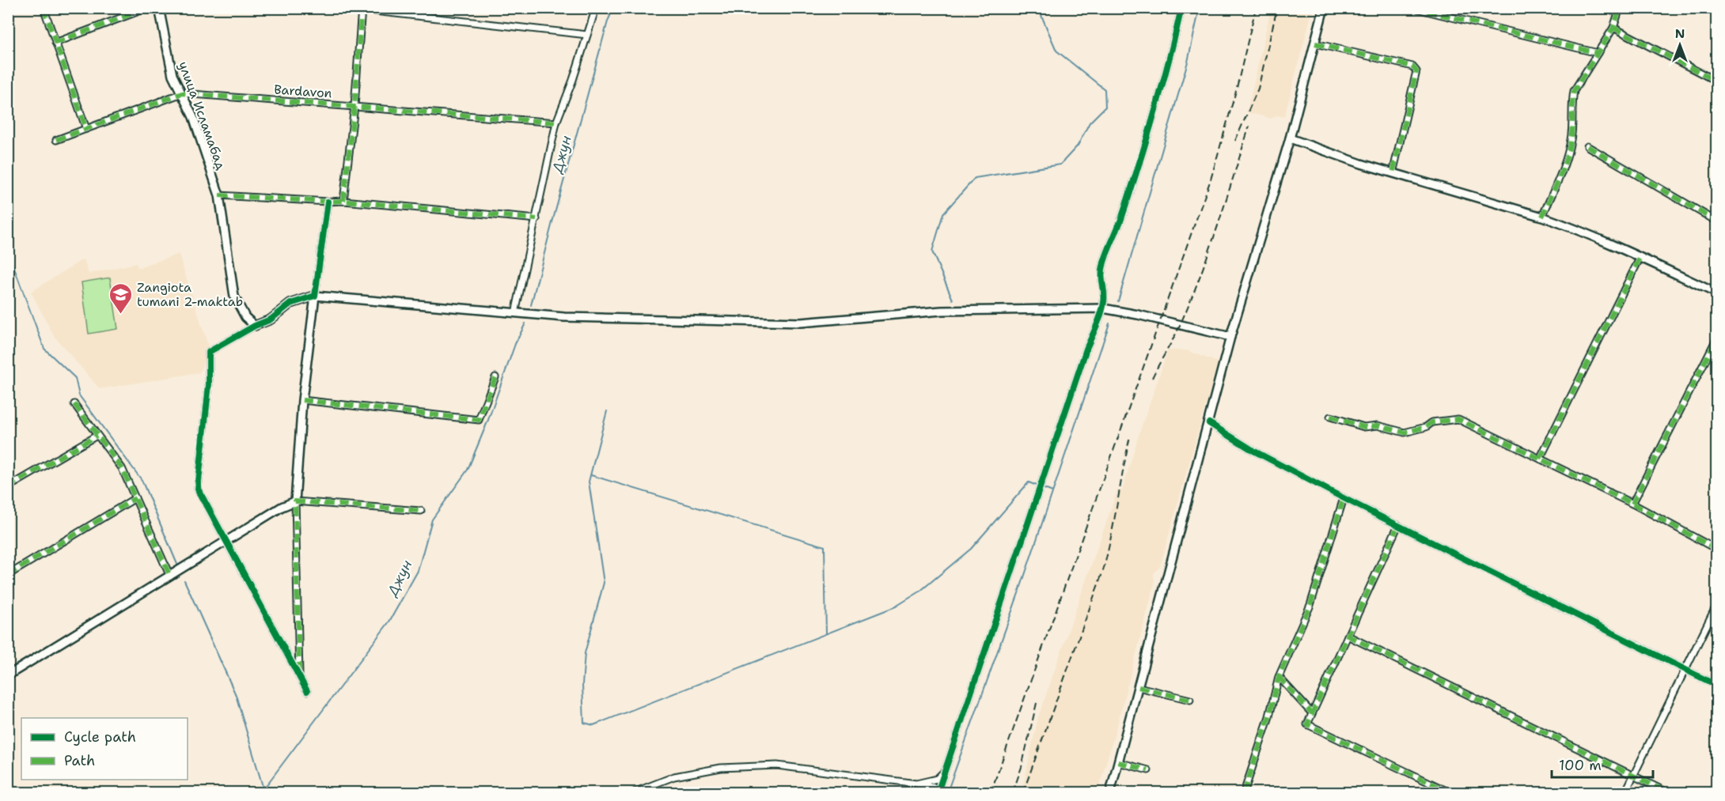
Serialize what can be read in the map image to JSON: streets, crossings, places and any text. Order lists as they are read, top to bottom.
{
  "streets": {
    "main road": ["улица Исламабад"],
    "street": ["Bardavon"]
  },
  "crossings": [
    ["Bardavon", "улица Исламабад"]
  ],
  "water": ["Джун"],
  "places": {
    "school or university": ["Zangiota tumani 2-maktab"]
  },
  "legend": ["Cycle path", "Path"],
  "scale_bar": "100 m",
  "north": "top"
}
